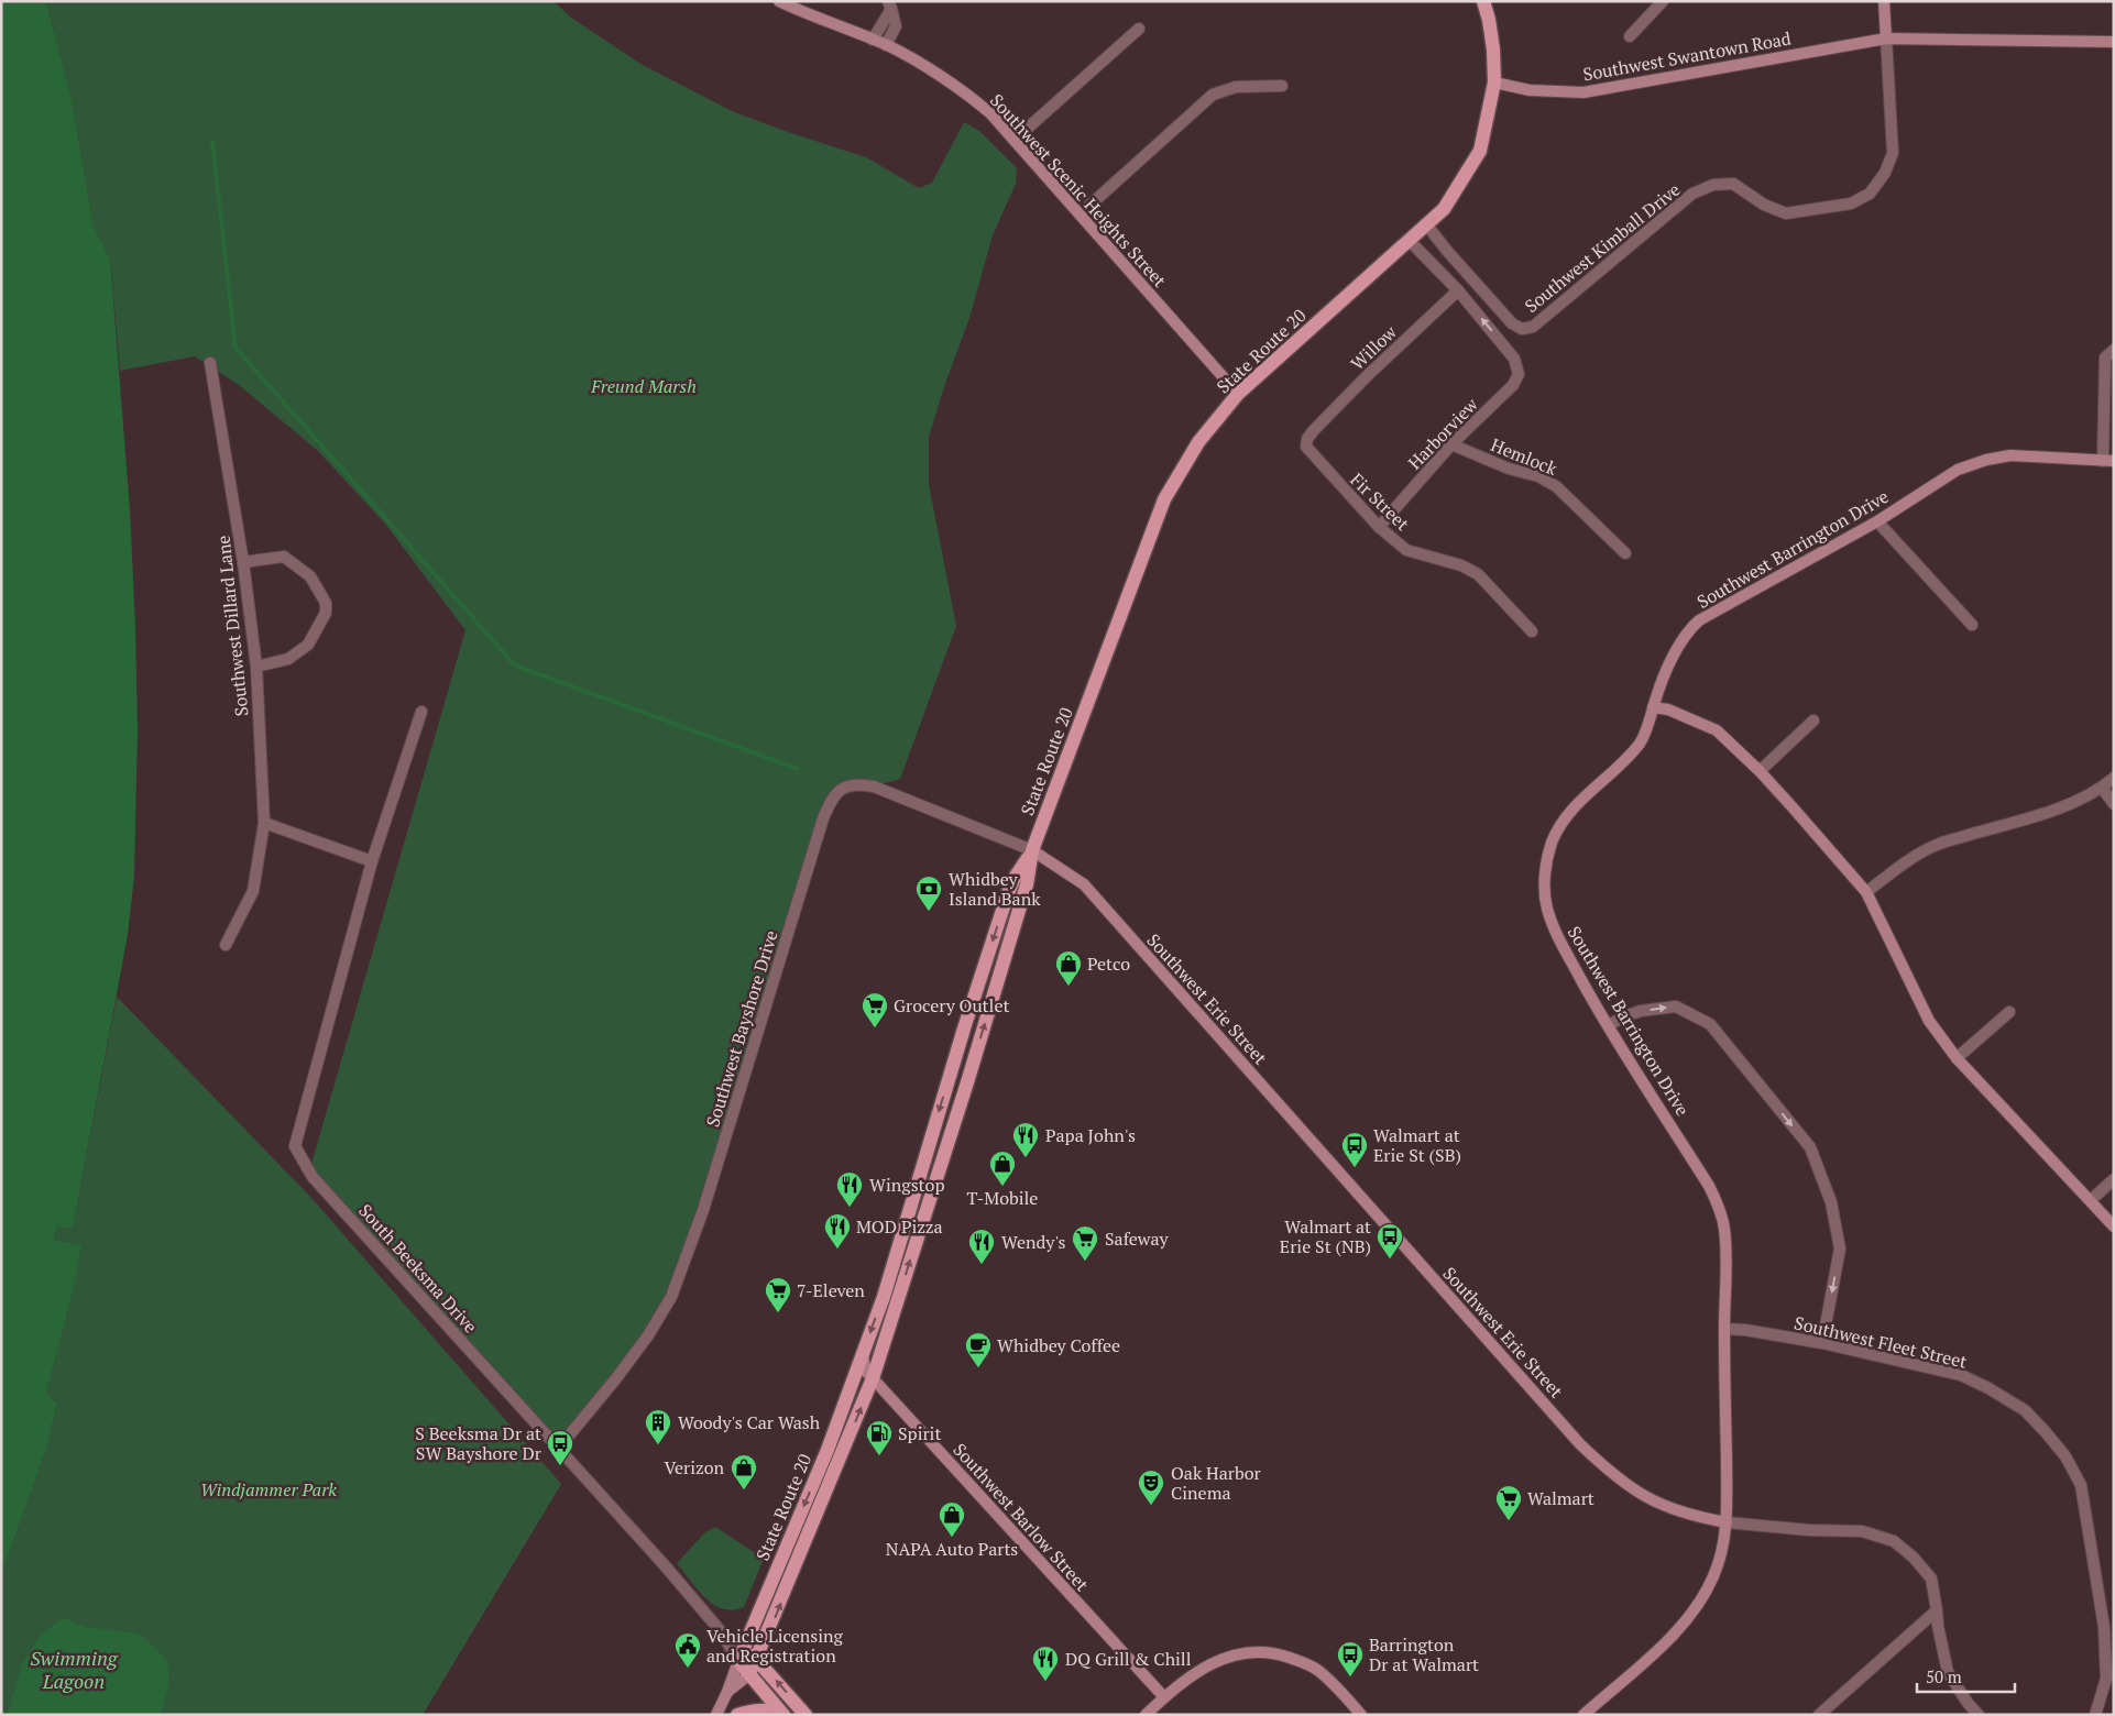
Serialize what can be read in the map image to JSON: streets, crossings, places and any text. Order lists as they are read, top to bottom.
{
  "streets": {
    "main road": ["State Route 20"],
    "street": [
      "Southwest Swantown Road",
      "Southwest Scenic Heights Street",
      "Southwest Kimball Drive",
      "Willow",
      "Harborview",
      "Hemlock",
      "Fir Street",
      "Southwest Barrington Drive",
      "Southwest Dillard Lane",
      "Southwest Erie Street",
      "Southwest Bayshore Drive",
      "South Beeksma Drive",
      "Southwest Fleet Street",
      "Southwest Barlow Street"
    ]
  },
  "crossings": [
    ["Southwest Swantown Road", "Southwest Kimball Drive"],
    ["Southwest Swantown Road", "State Route 20"],
    ["Southwest Scenic Heights Street", "State Route 20"],
    ["Southwest Kimball Drive", "State Route 20"],
    ["Willow", "Harborview"],
    ["Willow", "Fir Street"],
    ["State Route 20", "Southwest Erie Street"],
    ["State Route 20", "Southwest Bayshore Drive"],
    ["State Route 20", "South Beeksma Drive"],
    ["State Route 20", "Southwest Barlow Street"],
    ["Harborview", "Hemlock"],
    ["Harborview", "Fir Street"],
    ["Southwest Barrington Drive", "Southwest Erie Street"],
    ["Southwest Barrington Drive", "Southwest Fleet Street"],
    ["Southwest Erie Street", "Southwest Bayshore Drive"],
    ["Southwest Bayshore Drive", "South Beeksma Drive"]
  ],
  "water": ["Swimming Lagoon"],
  "parks": ["Freund Marsh", "Windjammer Park"],
  "places": {
    "bank": ["Whidbey Island Bank"],
    "shop": [
      "Petco",
      "T-Mobile",
      "Verizon",
      "NAPA Auto Parts"
    ],
    "supermarket": [
      "Grocery Outlet",
      "Safeway",
      "7-Eleven",
      "Walmart"
    ],
    "restaurant": [
      "Papa John's",
      "Wingstop",
      "MOD Pizza",
      "Wendy's",
      "DQ Grill & Chill"
    ],
    "bus stop": [
      "Walmart at Erie St (SB)",
      "Walmart at Erie St (NB)",
      "S Beeksma Dr at SW Bayshore Dr",
      "Barrington Dr at Walmart"
    ],
    "cafe": ["Whidbey Coffee"],
    "building": ["Woody's Car Wash"],
    "fuel station": ["Spirit"],
    "theatre": ["Oak Harbor Cinema"],
    "public building": ["Vehicle Licensing and Registration"]
  },
  "scale_bar": "50 m"
}
